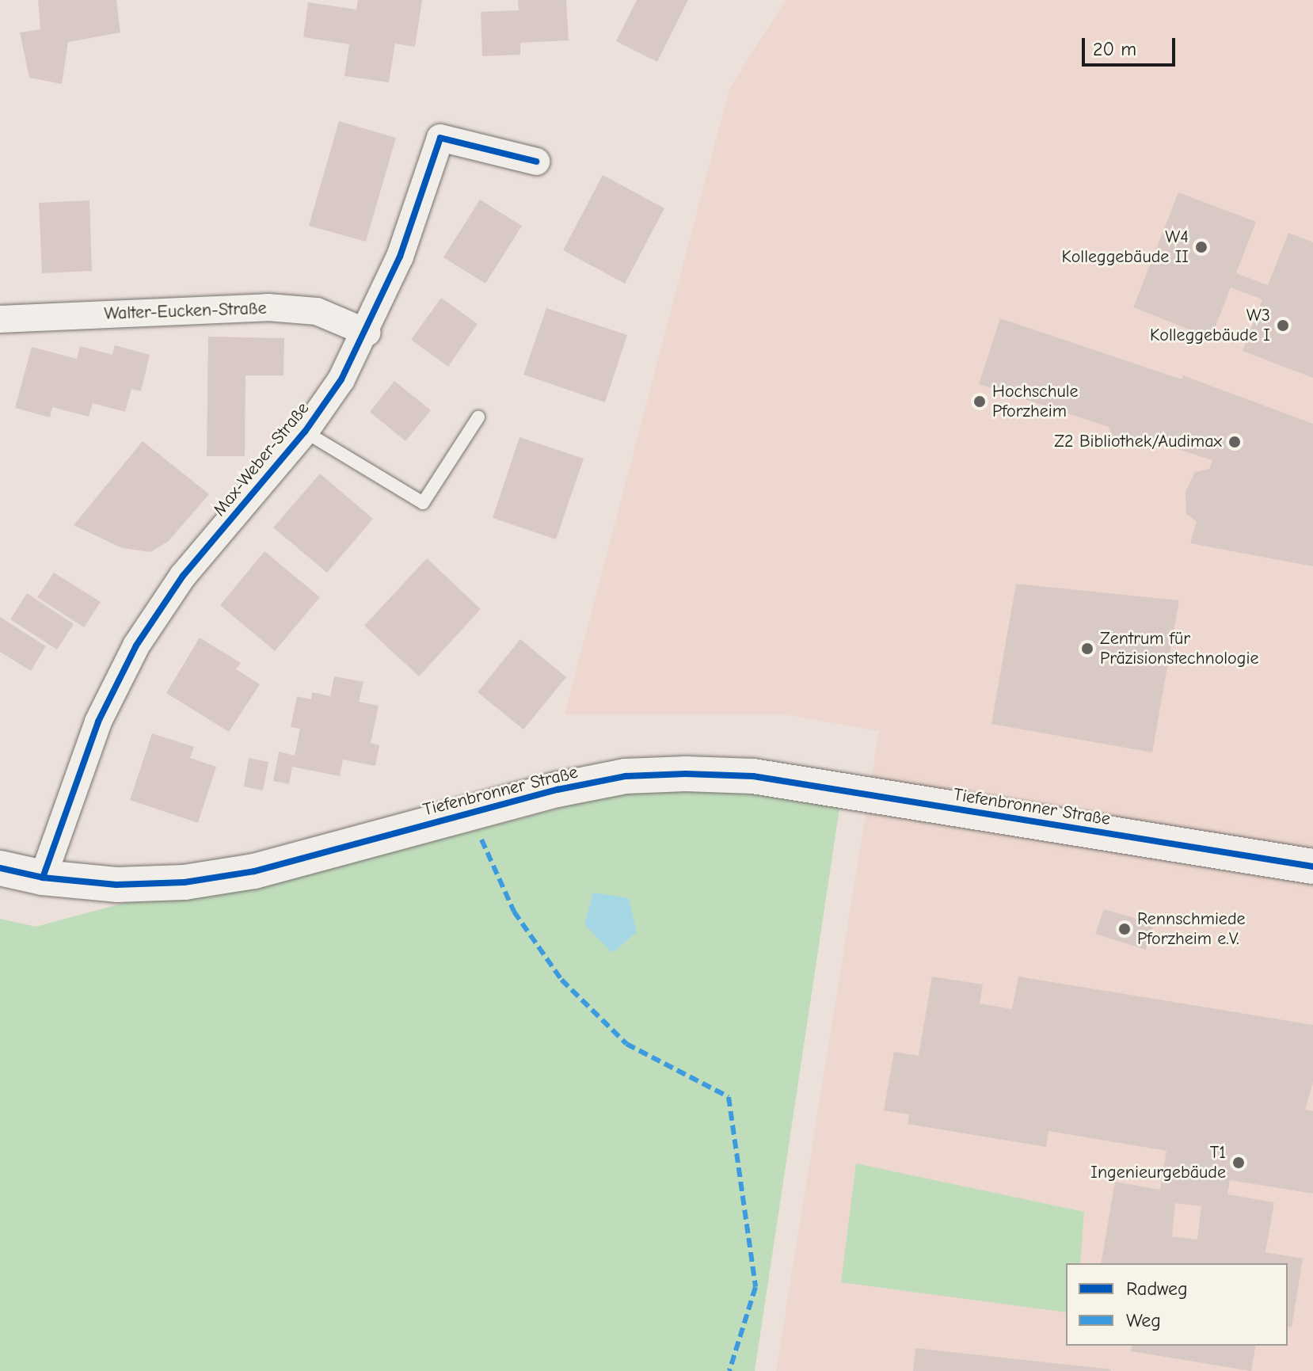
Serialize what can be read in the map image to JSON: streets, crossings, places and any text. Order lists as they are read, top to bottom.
{
  "streets": {
    "street": ["Walter-Eucken-Straße", "Max-Weber-Straße", "Tiefenbronner Straße"]
  },
  "crossings": [
    ["Walter-Eucken-Straße", "Max-Weber-Straße"],
    ["Max-Weber-Straße", "Tiefenbronner Straße"]
  ],
  "places": [
    "W4 Kolleggebäude II",
    "W3 Kolleggebäude I",
    "Hochschule Pforzheim",
    "Z2 Bibliothek/Audimax",
    "Zentrum für Präzisionstechnologie",
    "Rennschmiede Pforzheim e.V.",
    "T1 Ingenieurgebäude"
  ],
  "legend": ["Radweg", "Weg"],
  "scale_bar": "20 m"
}
